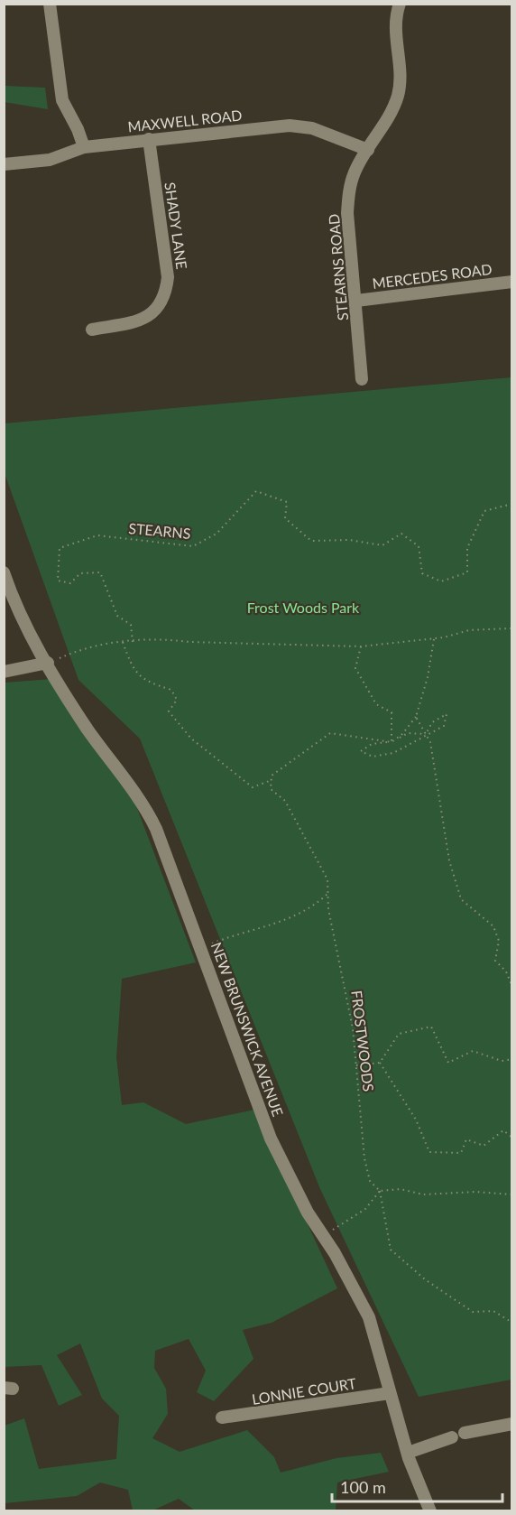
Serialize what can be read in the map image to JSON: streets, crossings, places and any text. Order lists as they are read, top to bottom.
{
  "streets": {
    "street": [
      "MAXWELL ROAD",
      "SHADY LANE",
      "STEARNS ROAD",
      "MERCEDES ROAD",
      "NEW BRUNSWICK AVENUE",
      "LONNIE COURT"
    ],
    "path": ["STEARNS", "FROSTWOODS"]
  },
  "crossings": [
    ["MAXWELL ROAD", "SHADY LANE"],
    ["MAXWELL ROAD", "STEARNS ROAD"],
    ["STEARNS ROAD", "MERCEDES ROAD"],
    ["NEW BRUNSWICK AVENUE", "LONNIE COURT"]
  ],
  "parks": ["Frost Woods Park"],
  "scale_bar": "100 m"
}
